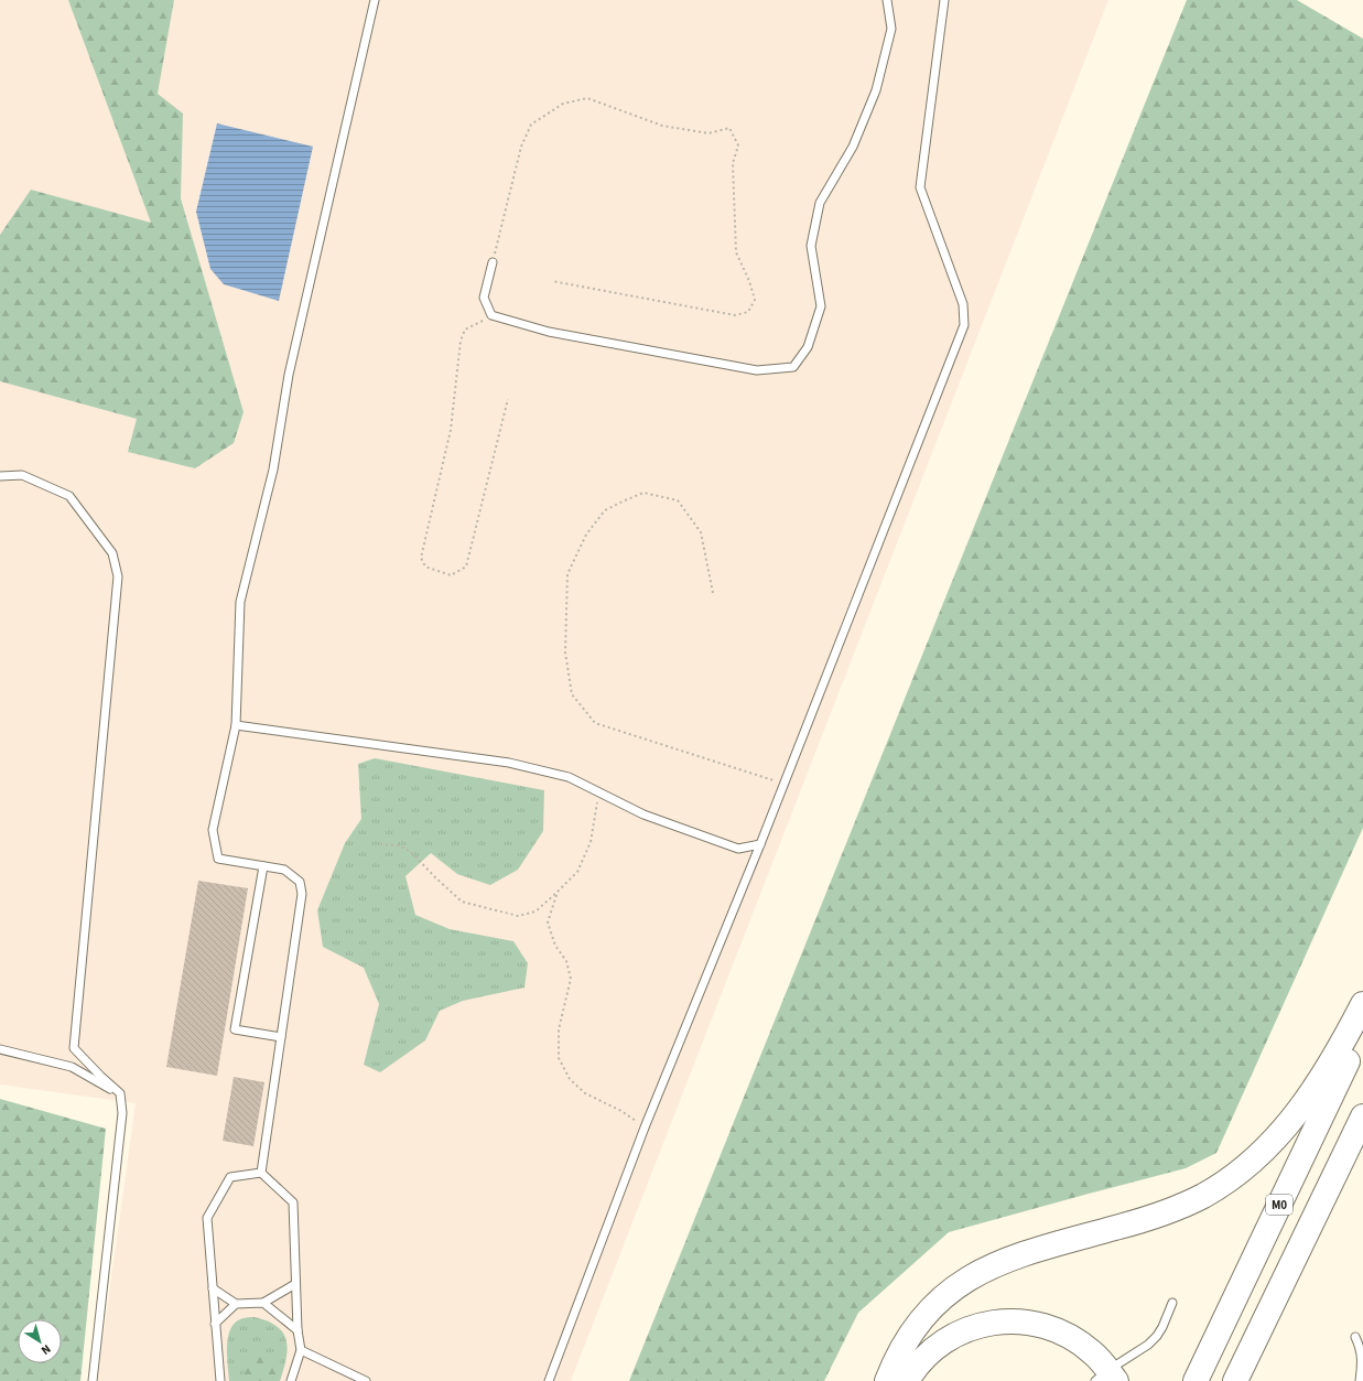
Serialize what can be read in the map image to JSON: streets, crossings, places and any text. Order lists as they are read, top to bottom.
{
  "streets": {
    "highway": ["M0"]
  },
  "north": "bottom right"
}
